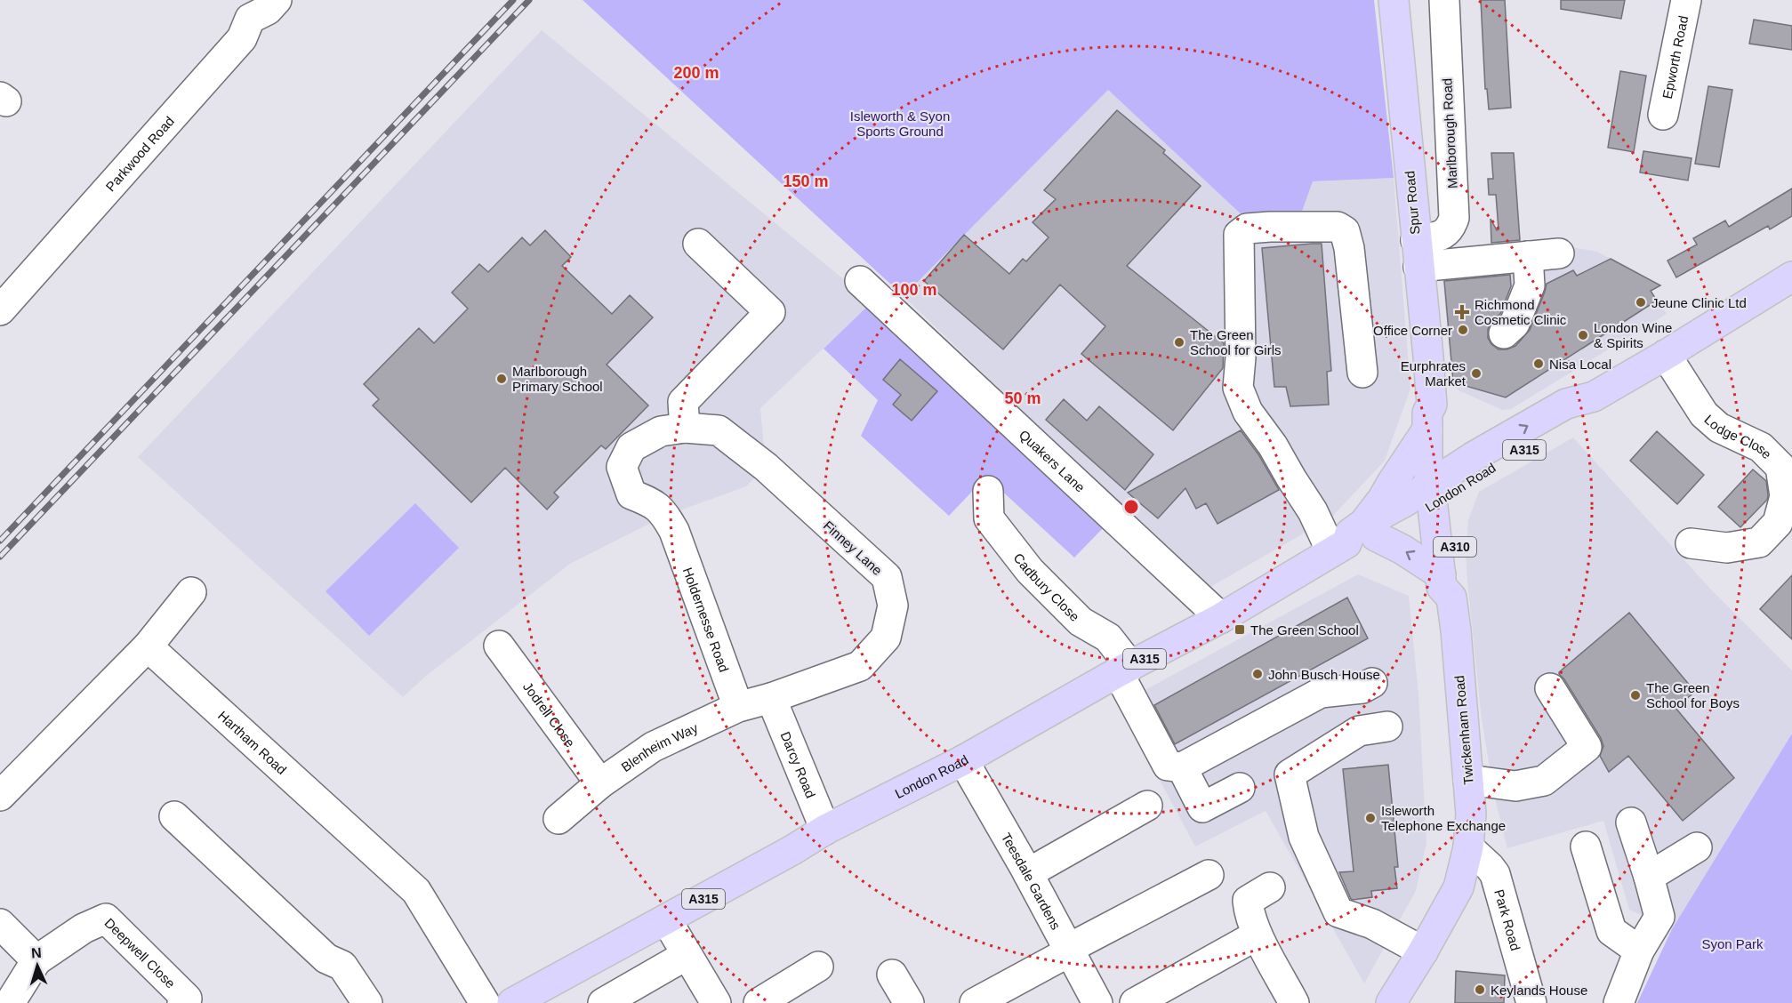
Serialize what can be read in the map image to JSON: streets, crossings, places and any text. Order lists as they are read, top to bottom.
{
  "streets": {
    "main road": [
      "Spur Road",
      "A315",
      "London Road",
      "A310",
      "Twickenham Road"
    ],
    "street": [
      "Epworth Road",
      "Marlborough Road",
      "Parkwood Road",
      "Lodge Close",
      "Quakers Lane",
      "Finney Lane",
      "Cadbury Close",
      "Holdernesse Road",
      "Jodrell Close",
      "Hartham Road",
      "Blenheim Way",
      "Darcy Road",
      "Teesdale Gardens",
      "Park Road",
      "Deepwell Close"
    ]
  },
  "crossings": [
    ["Marlborough Road", "Spur Road"],
    ["Spur Road", "London Road"],
    ["Spur Road", "Twickenham Road"],
    ["Lodge Close", "London Road"],
    ["Quakers Lane", "London Road"],
    ["London Road", "Cadbury Close"],
    ["London Road", "Twickenham Road"],
    ["London Road", "Darcy Road"],
    ["London Road", "Teesdale Gardens"],
    ["Finney Lane", "Holdernesse Road"],
    ["Finney Lane", "Blenheim Way"],
    ["Finney Lane", "Darcy Road"],
    ["Holdernesse Road", "Blenheim Way"],
    ["Jodrell Close", "Blenheim Way"],
    ["Twickenham Road", "Park Road"],
    ["Blenheim Way", "Darcy Road"]
  ],
  "parks": ["Isleworth & Syon Sports Ground", "Syon Park"],
  "places": {
    "other": [
      "Jeune Clinic Ltd",
      "Office Corner",
      "London Wine & Spirits",
      "The Green School for Girls",
      "Nisa Local",
      "Eurphrates Market",
      "Marlborough Primary School",
      "John Busch House",
      "The Green School for Boys",
      "Isleworth Telephone Exchange",
      "Keylands House"
    ],
    "health": ["Richmond Cosmetic Clinic"],
    "transit": ["The Green School"]
  },
  "north": "top",
  "rings": [
    "200 m",
    "150 m",
    "100 m",
    "50 m"
  ]
}
